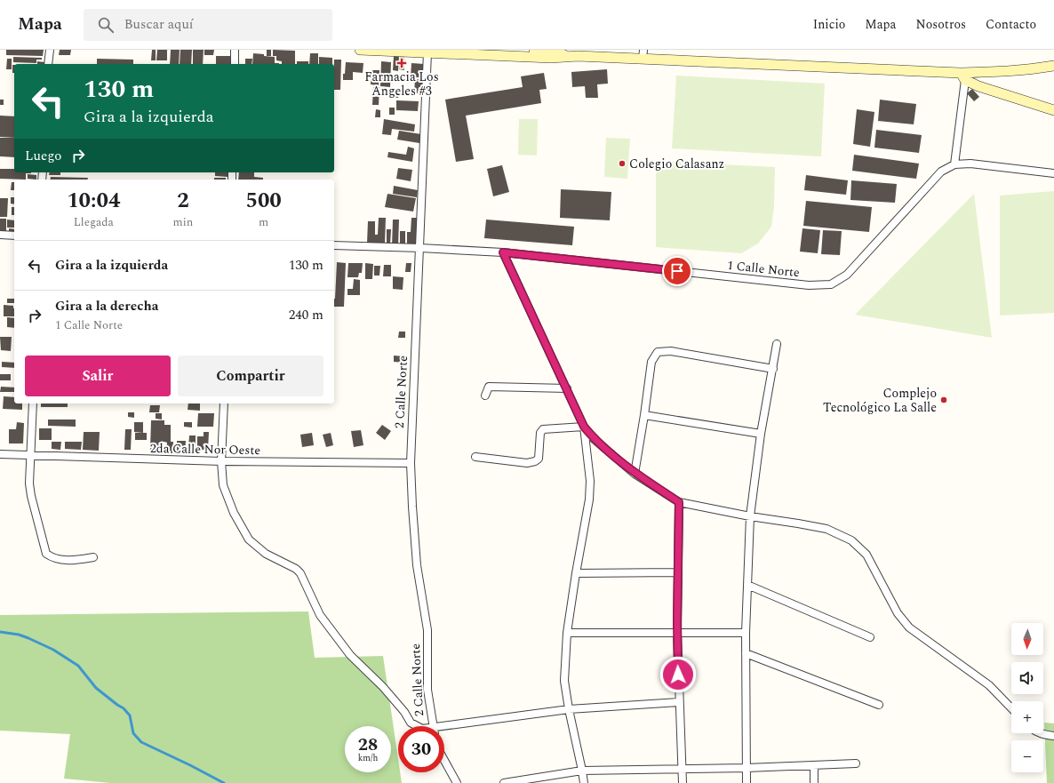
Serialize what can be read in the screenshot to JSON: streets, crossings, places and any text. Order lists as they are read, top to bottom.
{
  "streets": {
    "street": ["1 Calle Norte", "2 Calle Norte", "2da Calle Nor Oeste"]
  },
  "crossings": [
    ["1 Calle Norte", "2 Calle Norte"],
    ["2 Calle Norte", "2da Calle Nor Oeste"]
  ],
  "places": {
    "health": ["Farmacia Los Angeles #3"],
    "other": ["Colegio Calasanz", "Complejo Tecnológico La Salle"]
  },
  "north": "bottom",
  "page": {
    "header": "Mapa",
    "search": "Buscar aquí",
    "nav": [
      "Inicio",
      "Mapa",
      "Nosotros",
      "Contacto"
    ],
    "turn": ["130 m", "Gira a la izquierda"],
    "then": "Luego",
    "eta": [
      "10:04",
      "Llegada",
      "2",
      "min",
      "500",
      "m"
    ],
    "list": [
      {
        "name": "Gira a la izquierda",
        "value": "130 m"
      },
      {
        "name": "Gira a la derecha",
        "note": "1 Calle Norte",
        "value": "240 m"
      }
    ],
    "buttons": ["Salir", "Compartir"],
    "map_buttons": ["+", "−"],
    "speed": "28 km/h",
    "limit": "30"
  }
}
